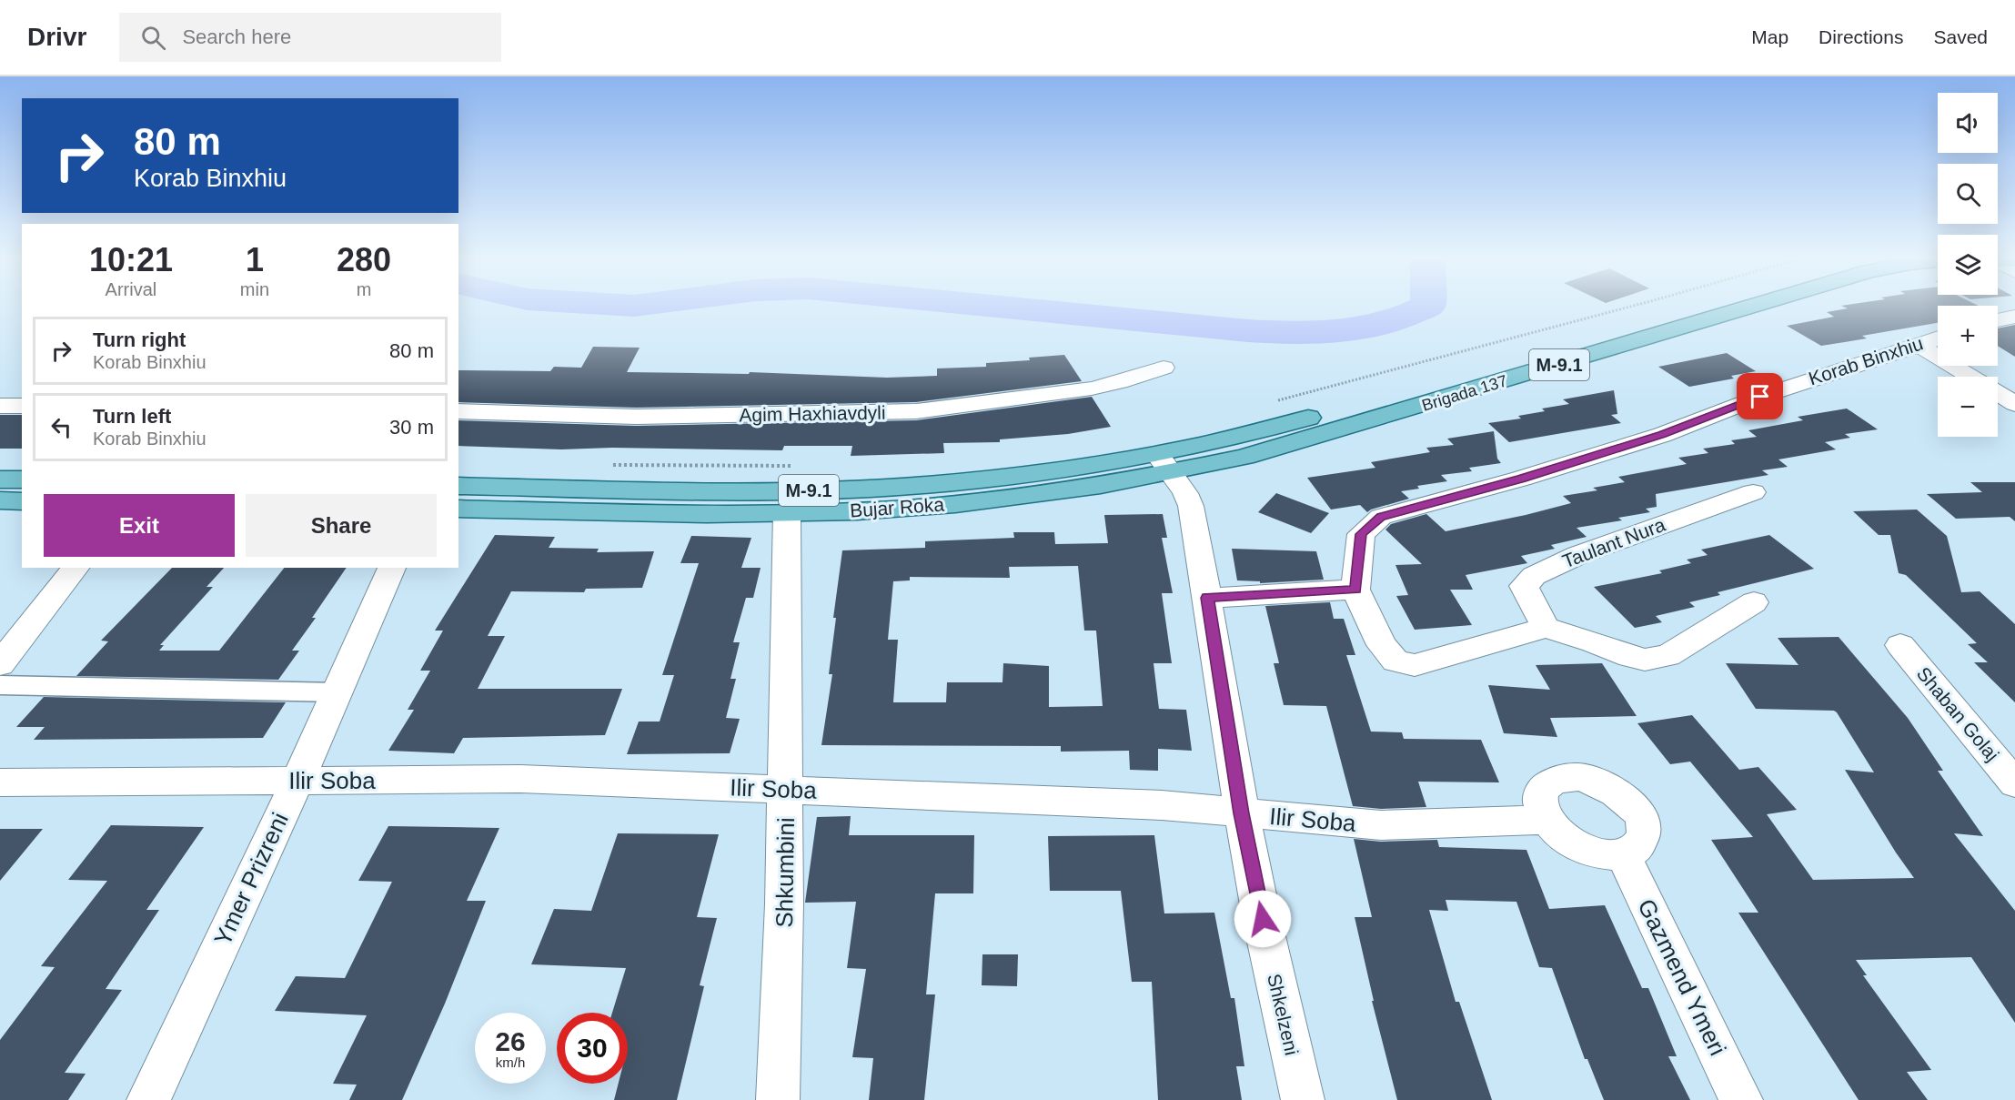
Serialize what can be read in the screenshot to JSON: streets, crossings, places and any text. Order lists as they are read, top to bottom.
{
  "streets": {
    "main road": ["M-9.1", "Brigada 137", "Bujar Roka"],
    "street": [
      "Korab Binxhiu",
      "Agim Haxhiavdyli",
      "Taulant Nura",
      "Shaban Golaj",
      "Ilir Soba",
      "Shkumbini",
      "Ymer Prizreni",
      "Gazmend Ymeri",
      "Shkelzeni"
    ]
  },
  "crossings": [
    ["Brigada 137", "Bujar Roka"],
    ["Brigada 137", "Shkelzeni"],
    ["Bujar Roka", "Shkumbini"],
    ["Bujar Roka", "Shkelzeni"],
    ["Ilir Soba", "Shkumbini"],
    ["Ilir Soba", "Ymer Prizreni"],
    ["Ilir Soba", "Gazmend Ymeri"],
    ["Ilir Soba", "Shkelzeni"]
  ],
  "page": {
    "header": "Drivr",
    "search": "Search here",
    "nav": ["Map", "Directions", "Saved"],
    "map_buttons": ["+", "−"],
    "turn": ["80 m", "Korab Binxhiu"],
    "eta": [
      "10:21",
      "Arrival",
      "1",
      "min",
      "280",
      "m"
    ],
    "list": [
      {
        "name": "Turn right",
        "note": "Korab Binxhiu",
        "value": "80 m"
      },
      {
        "name": "Turn left",
        "note": "Korab Binxhiu",
        "value": "30 m"
      }
    ],
    "buttons": ["Exit", "Share"],
    "speed": "26 km/h",
    "limit": "30"
  }
}
